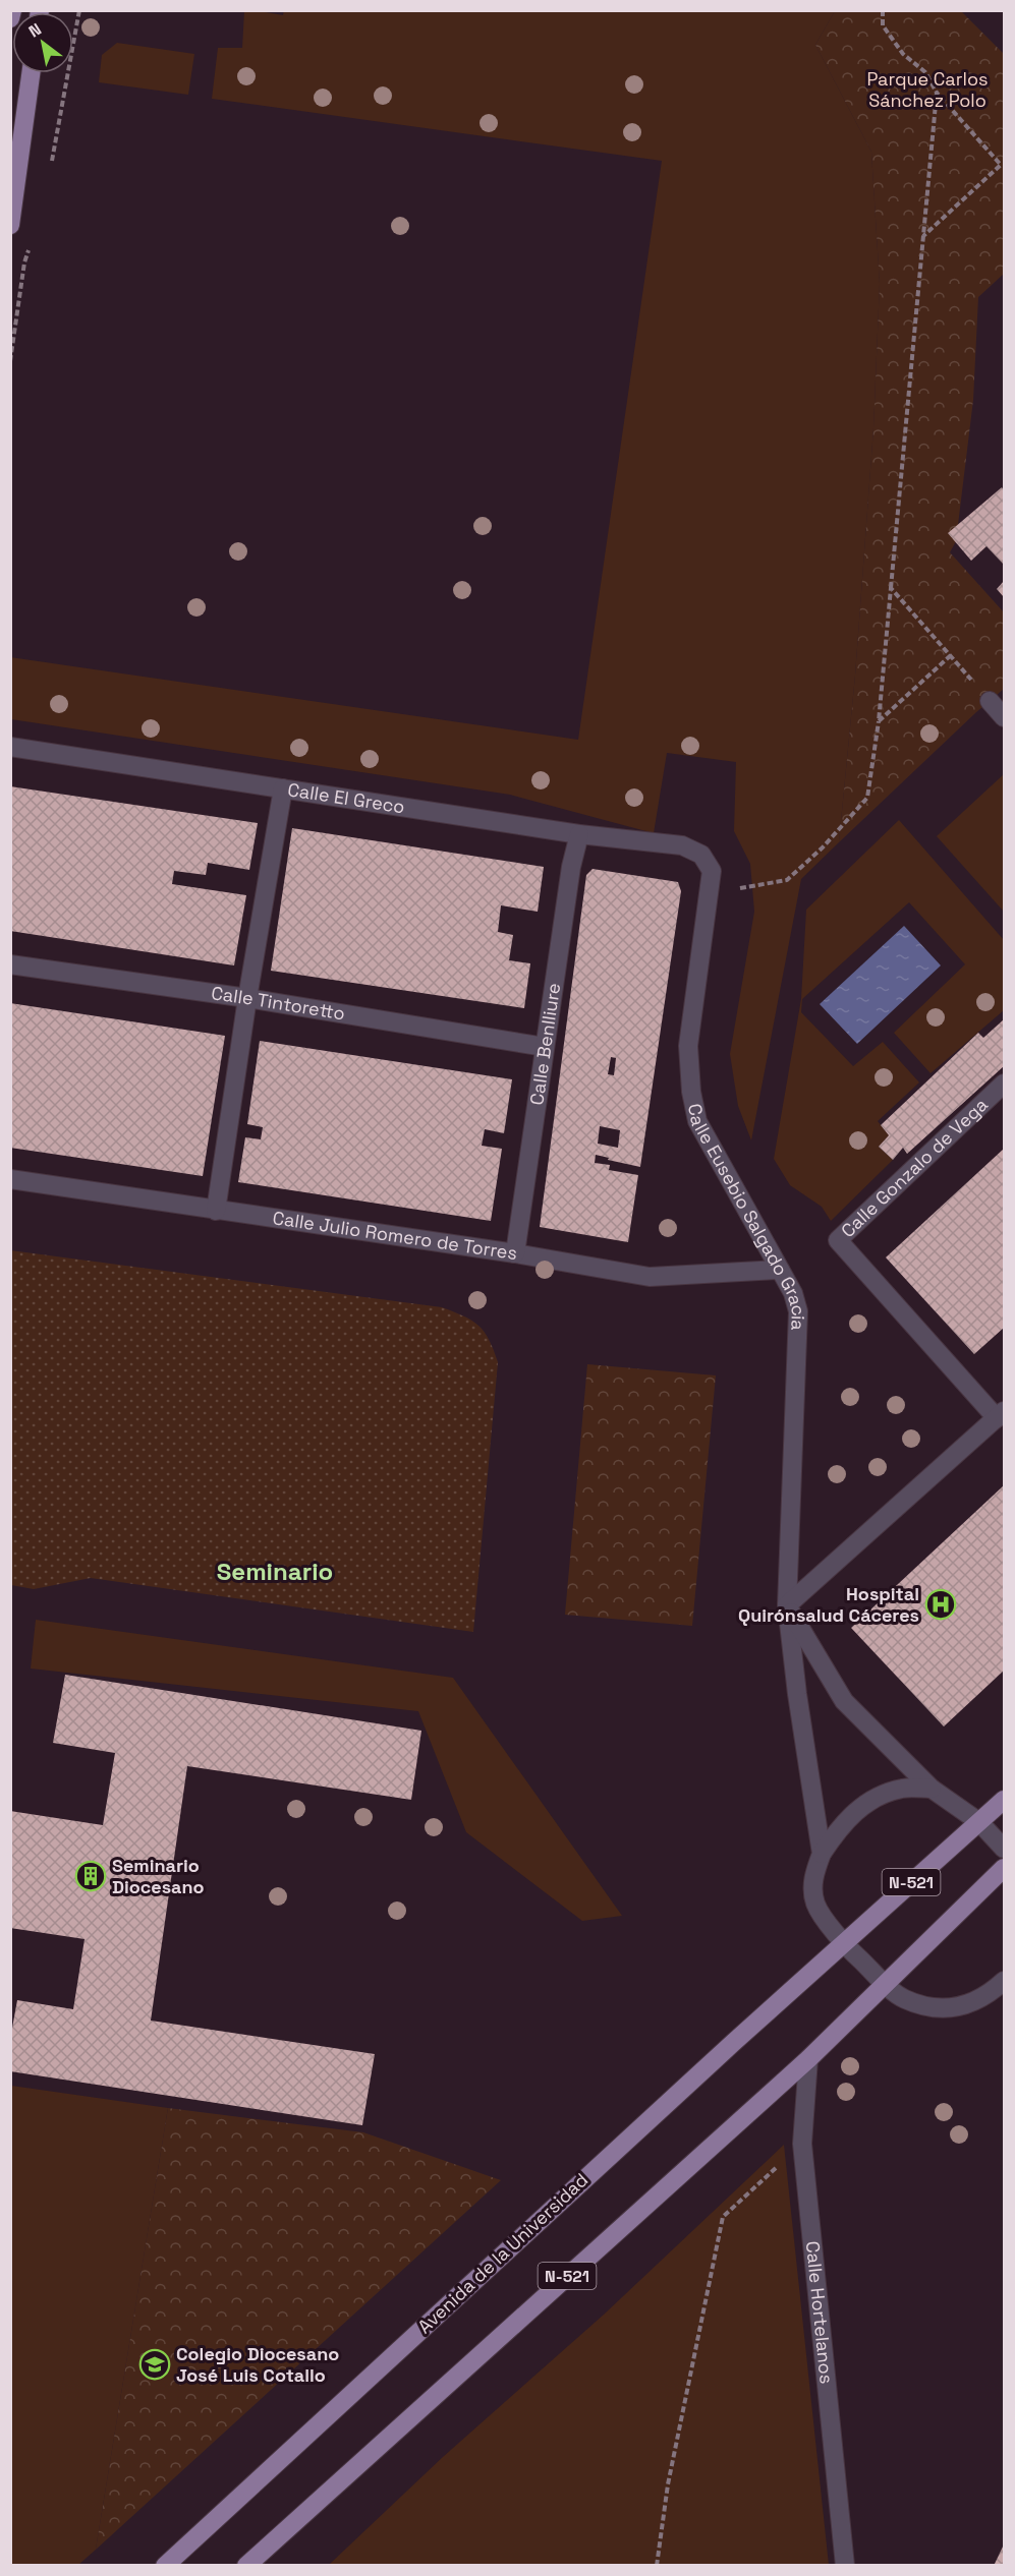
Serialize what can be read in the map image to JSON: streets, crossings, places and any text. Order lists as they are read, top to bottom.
{
  "streets": {
    "main road": ["N-521", "Avenida de la Universidad"],
    "street": [
      "Calle El Greco",
      "Calle Tintoretto",
      "Calle Benlliure",
      "Calle Gonzalo de Vega",
      "Calle Eusebio Salgado Gracia",
      "Calle Julio Romero de Torres",
      "Calle Hortelanos"
    ]
  },
  "crossings": [
    ["Calle El Greco", "Calle Benlliure"],
    ["Calle El Greco", "Calle Eusebio Salgado Gracia"],
    ["Calle Tintoretto", "Calle Benlliure"],
    ["Calle Benlliure", "Calle Julio Romero de Torres"],
    ["Calle Eusebio Salgado Gracia", "Calle Julio Romero de Torres"],
    ["Calle Eusebio Salgado Gracia", "Avenida de la Universidad"],
    ["N-521", "Calle Hortelanos"]
  ],
  "districts": ["Seminario"],
  "parks": ["Parque Carlos Sánchez Polo"],
  "places": {
    "hospital": ["Hospital Quirónsalud Cáceres"],
    "building": ["Seminario Diocesano"],
    "school or university": ["Colegio Diocesano José Luis Cotallo"]
  },
  "north": "top left"
}
